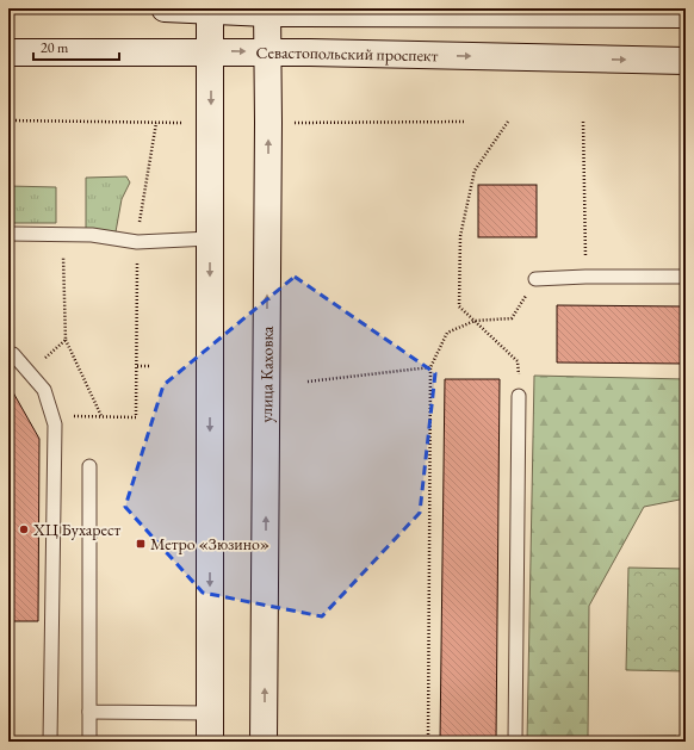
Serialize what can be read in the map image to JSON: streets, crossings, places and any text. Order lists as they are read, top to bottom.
{
  "streets": {
    "main road": ["Севастопольский проспект", "улица Каховка"]
  },
  "crossings": [
    ["Севастопольский проспект", "улица Каховка"]
  ],
  "places": {
    "other": ["ХЦ Бухарест"],
    "transit": ["Метро «Зюзино»"]
  },
  "scale_bar": "20 m"
}
